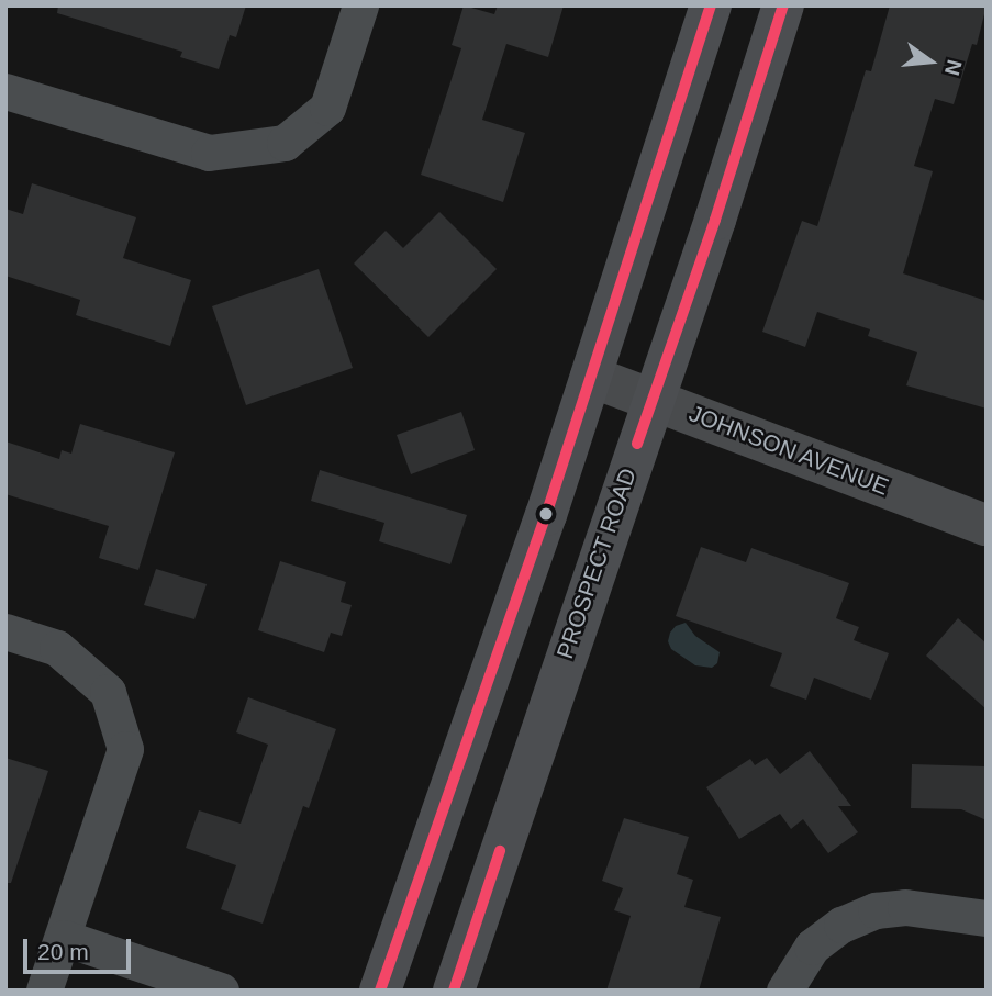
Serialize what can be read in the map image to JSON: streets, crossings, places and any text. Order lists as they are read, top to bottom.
{
  "streets": {
    "main road": ["PROSPECT ROAD"],
    "street": ["JOHNSON AVENUE"]
  },
  "crossings": [
    ["JOHNSON AVENUE", "PROSPECT ROAD"]
  ],
  "scale_bar": "20 m",
  "north": "right"
}
